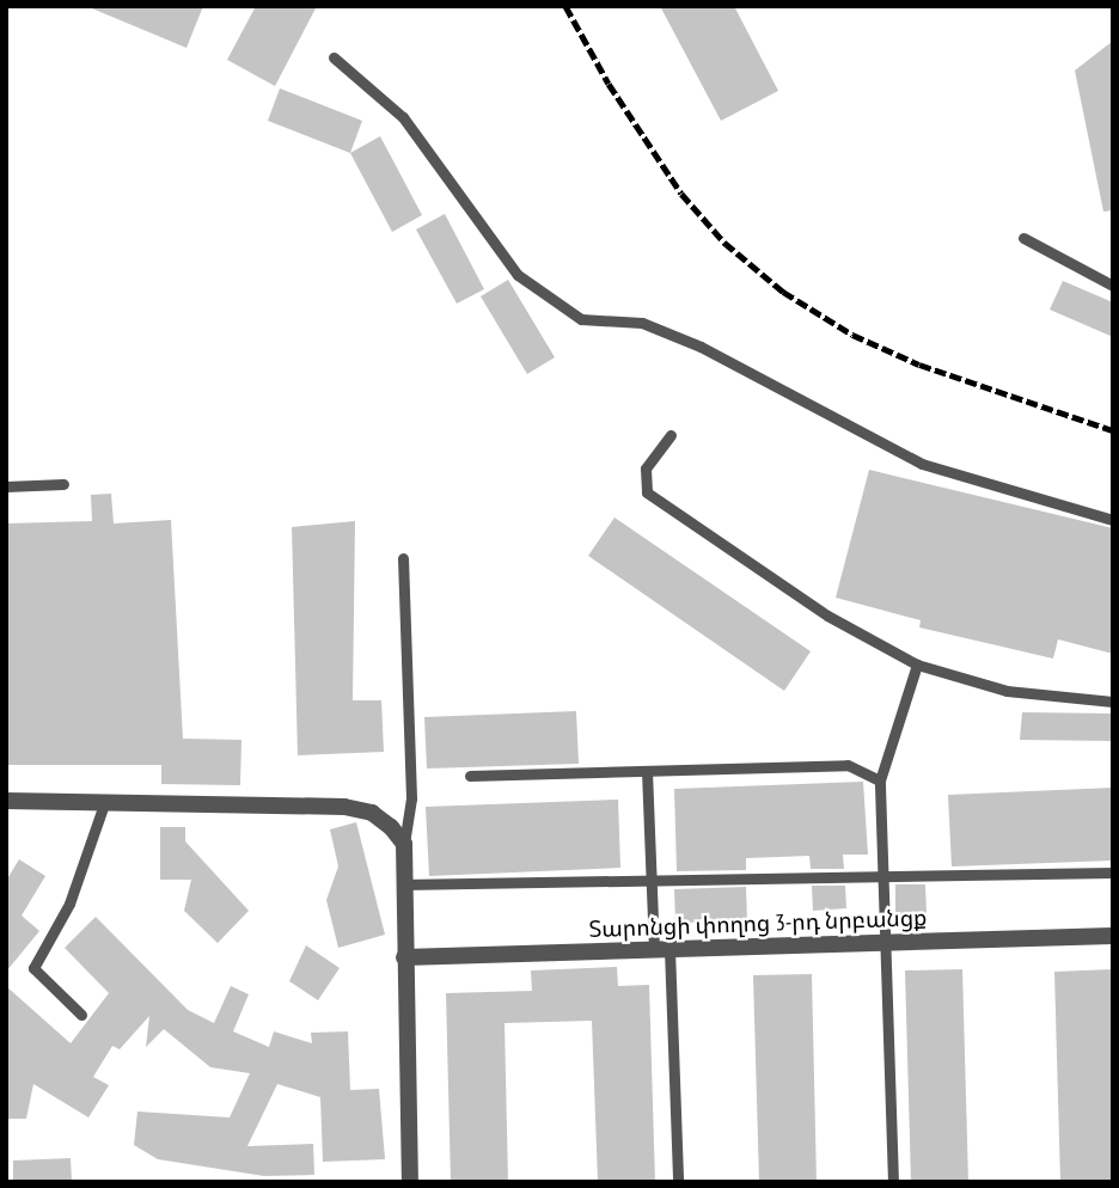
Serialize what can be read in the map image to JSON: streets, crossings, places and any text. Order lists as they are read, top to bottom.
{
  "streets": {
    "street": ["Տարոնցի փողոց 3-րդ նրբանցք"]
  }
}
